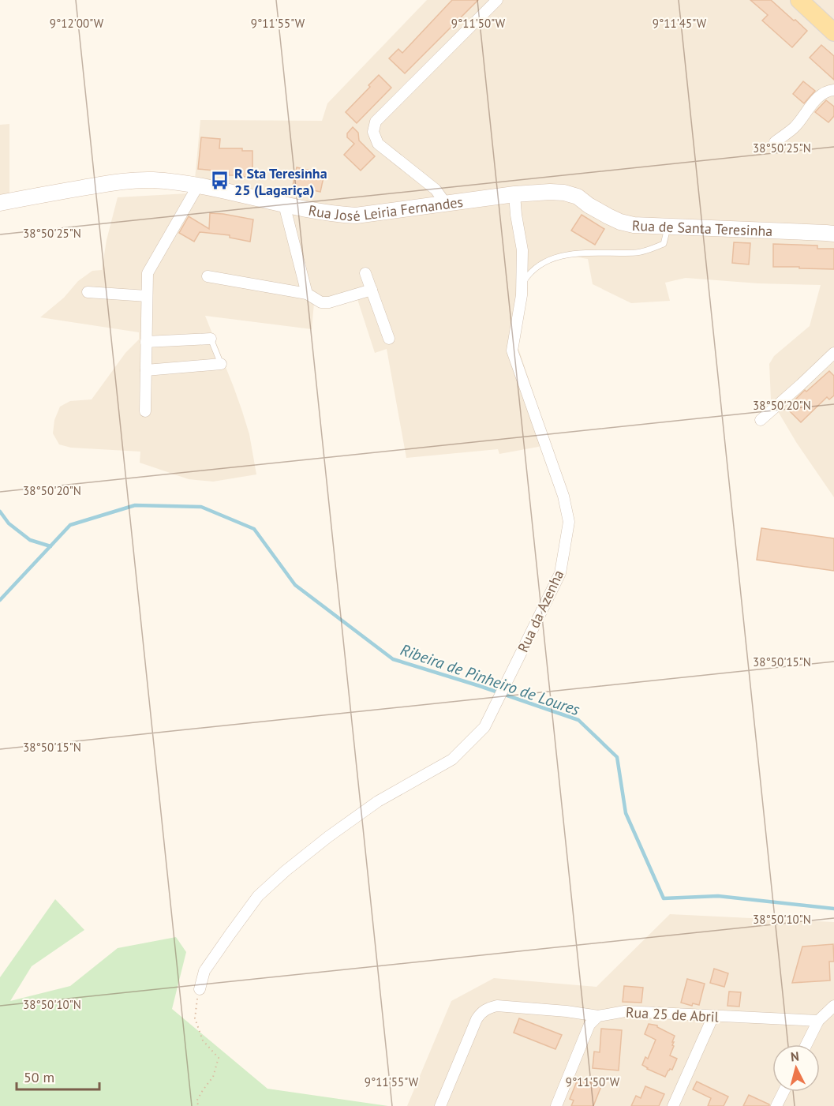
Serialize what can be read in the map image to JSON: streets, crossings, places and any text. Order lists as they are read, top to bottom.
{
  "streets": {
    "main road": ["Rua José Leiria Fernandes", "Rua de Santa Teresinha"],
    "street": ["Rua da Azenha", "Rua 25 de Abril"]
  },
  "crossings": [
    ["Rua José Leiria Fernandes", "Rua de Santa Teresinha"],
    ["Rua José Leiria Fernandes", "Rua da Azenha"]
  ],
  "water": ["Ribeira de Pinheiro de Loures"],
  "places": {
    "bus stop": ["R Sta Teresinha 25 (Lagariça)"]
  },
  "scale_bar": "50 m",
  "north": "top",
  "coordinates": [
    "9°12'00\"W",
    "9°11'55\"W",
    "9°11'50\"W",
    "9°11'45\"W",
    "38°50'25\"N",
    "38°50'20\"N",
    "38°50'15\"N",
    "38°50'10\"N"
  ]
}
